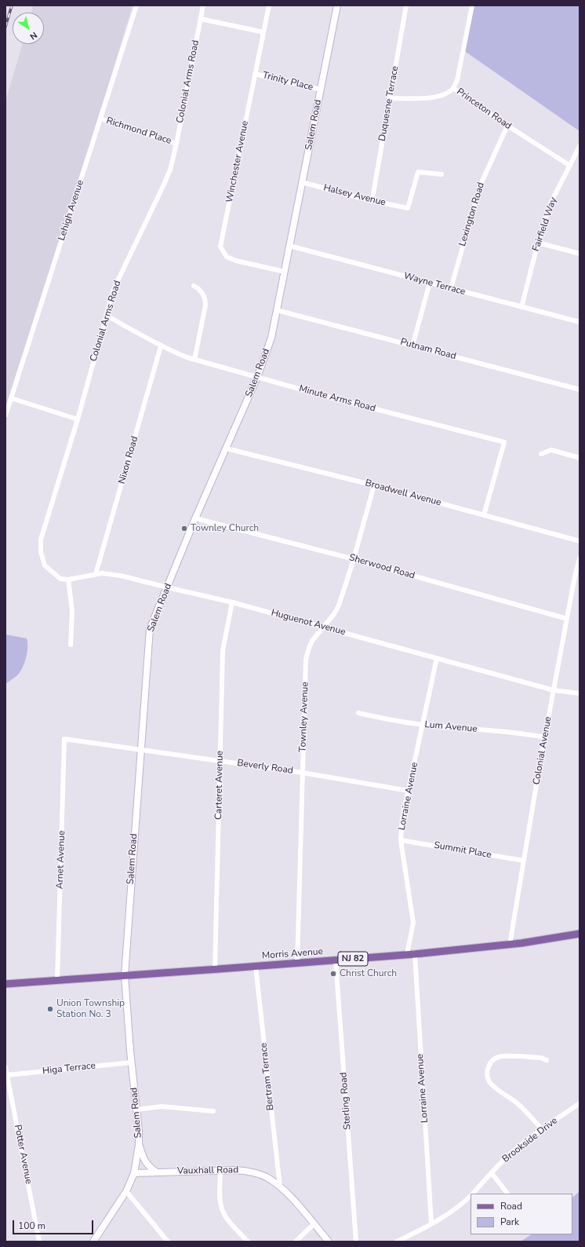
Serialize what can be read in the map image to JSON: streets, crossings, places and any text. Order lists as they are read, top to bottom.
{
  "streets": {
    "main road": ["Morris Avenue", "NJ 82"],
    "street": [
      "Colonial Arms Road",
      "Trinity Place",
      "Duquesne Terrace",
      "Princeton Road",
      "Salem Road",
      "Richmond Place",
      "Winchester Avenue",
      "Halsey Avenue",
      "Lehigh Avenue",
      "Lexington Road",
      "Fairfield Way",
      "Wayne Terrace",
      "Putnam Road",
      "Minute Arms Road",
      "Nixon Road",
      "Broadwell Avenue",
      "Sherwood Road",
      "Huguenot Avenue",
      "Townley Avenue",
      "Lum Avenue",
      "Colonial Avenue",
      "Beverly Road",
      "Carteret Avenue",
      "Lorraine Avenue",
      "Summit Place",
      "Arnet Avenue",
      "Higa Terrace",
      "Bertram Terrace",
      "Sterling Road",
      "Brookside Drive",
      "Potter Avenue",
      "Vauxhall Road"
    ]
  },
  "crossings": [
    ["Colonial Arms Road", "Richmond Place"],
    ["Colonial Arms Road", "Minute Arms Road"],
    ["Colonial Arms Road", "Huguenot Avenue"],
    ["Trinity Place", "Salem Road"],
    ["Trinity Place", "Winchester Avenue"],
    ["Duquesne Terrace", "Princeton Road"],
    ["Duquesne Terrace", "Halsey Avenue"],
    ["Princeton Road", "Lexington Road"],
    ["Princeton Road", "Fairfield Way"],
    ["Salem Road", "Winchester Avenue"],
    ["Salem Road", "Halsey Avenue"],
    ["Salem Road", "Wayne Terrace"],
    ["Salem Road", "Putnam Road"],
    ["Salem Road", "Minute Arms Road"],
    ["Salem Road", "Broadwell Avenue"],
    ["Salem Road", "Sherwood Road"],
    ["Salem Road", "Huguenot Avenue"],
    ["Salem Road", "Beverly Road"],
    ["Salem Road", "Morris Avenue"],
    ["Salem Road", "Higa Terrace"],
    ["Salem Road", "Vauxhall Road"],
    ["Richmond Place", "Lehigh Avenue"],
    ["Lexington Road", "Wayne Terrace"],
    ["Fairfield Way", "Wayne Terrace"],
    ["Minute Arms Road", "Nixon Road"],
    ["Minute Arms Road", "Broadwell Avenue"],
    ["Nixon Road", "Huguenot Avenue"],
    ["Broadwell Avenue", "Townley Avenue"],
    ["Sherwood Road", "Townley Avenue"],
    ["Sherwood Road", "Colonial Avenue"],
    ["Huguenot Avenue", "Townley Avenue"],
    ["Huguenot Avenue", "Colonial Avenue"],
    ["Huguenot Avenue", "Carteret Avenue"],
    ["Huguenot Avenue", "Lorraine Avenue"],
    ["Townley Avenue", "Beverly Road"],
    ["Townley Avenue", "Morris Avenue"],
    ["Lum Avenue", "Colonial Avenue"],
    ["Lum Avenue", "Lorraine Avenue"],
    ["Colonial Avenue", "Summit Place"],
    ["Colonial Avenue", "Morris Avenue"],
    ["Beverly Road", "Carteret Avenue"],
    ["Beverly Road", "Lorraine Avenue"],
    ["Beverly Road", "Arnet Avenue"],
    ["Carteret Avenue", "Morris Avenue"],
    ["Lorraine Avenue", "Summit Place"],
    ["Lorraine Avenue", "Morris Avenue"],
    ["Lorraine Avenue", "Brookside Drive"],
    ["Arnet Avenue", "Morris Avenue"],
    ["Morris Avenue", "Bertram Terrace"],
    ["Morris Avenue", "Sterling Road"],
    ["Higa Terrace", "Potter Avenue"],
    ["Bertram Terrace", "Vauxhall Road"]
  ],
  "places": ["Townley Church", "Christ Church", "Union Township Station No. 3"],
  "legend": ["Road", "Park"],
  "scale_bar": "100 m",
  "north": "bottom right"
}
